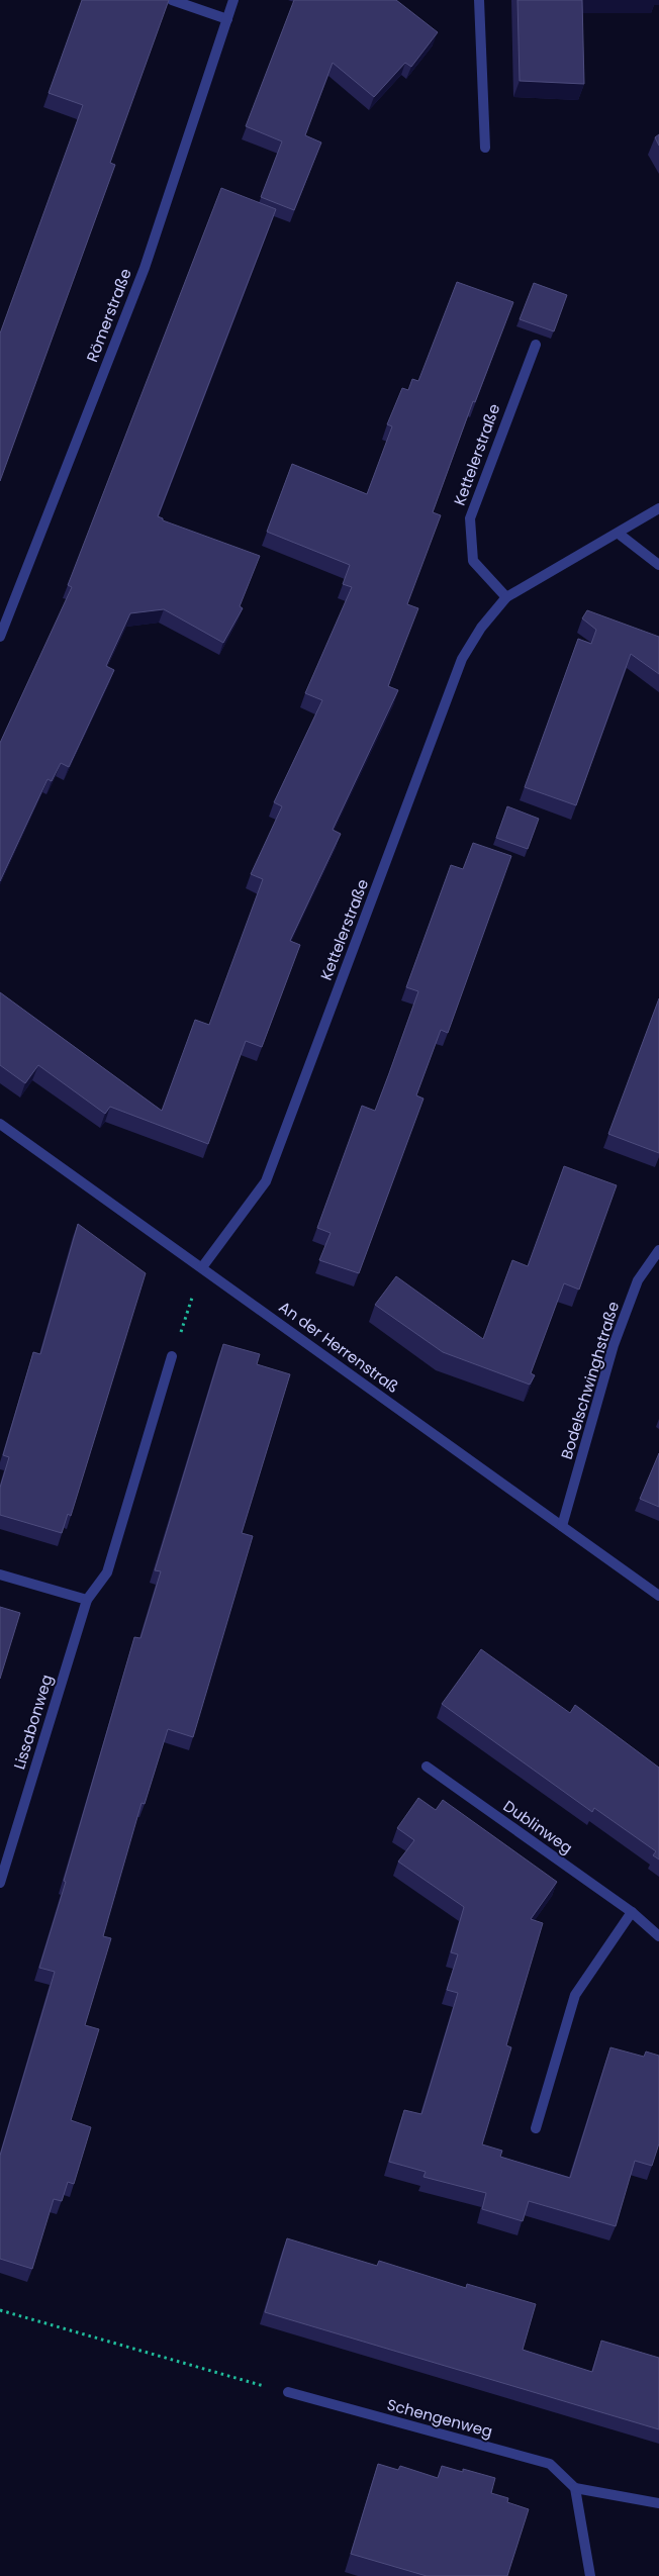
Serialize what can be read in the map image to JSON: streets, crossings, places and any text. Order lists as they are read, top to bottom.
{
  "streets": {
    "street": [
      "Römerstraße",
      "Kettelerstraße",
      "An der Herrenstraß",
      "Bodelschwinghstraße",
      "Lissabonweg",
      "Dublinweg",
      "Schengenweg"
    ]
  },
  "crossings": [
    ["Kettelerstraße", "An der Herrenstraß"],
    ["An der Herrenstraß", "Bodelschwinghstraße"]
  ]
}
